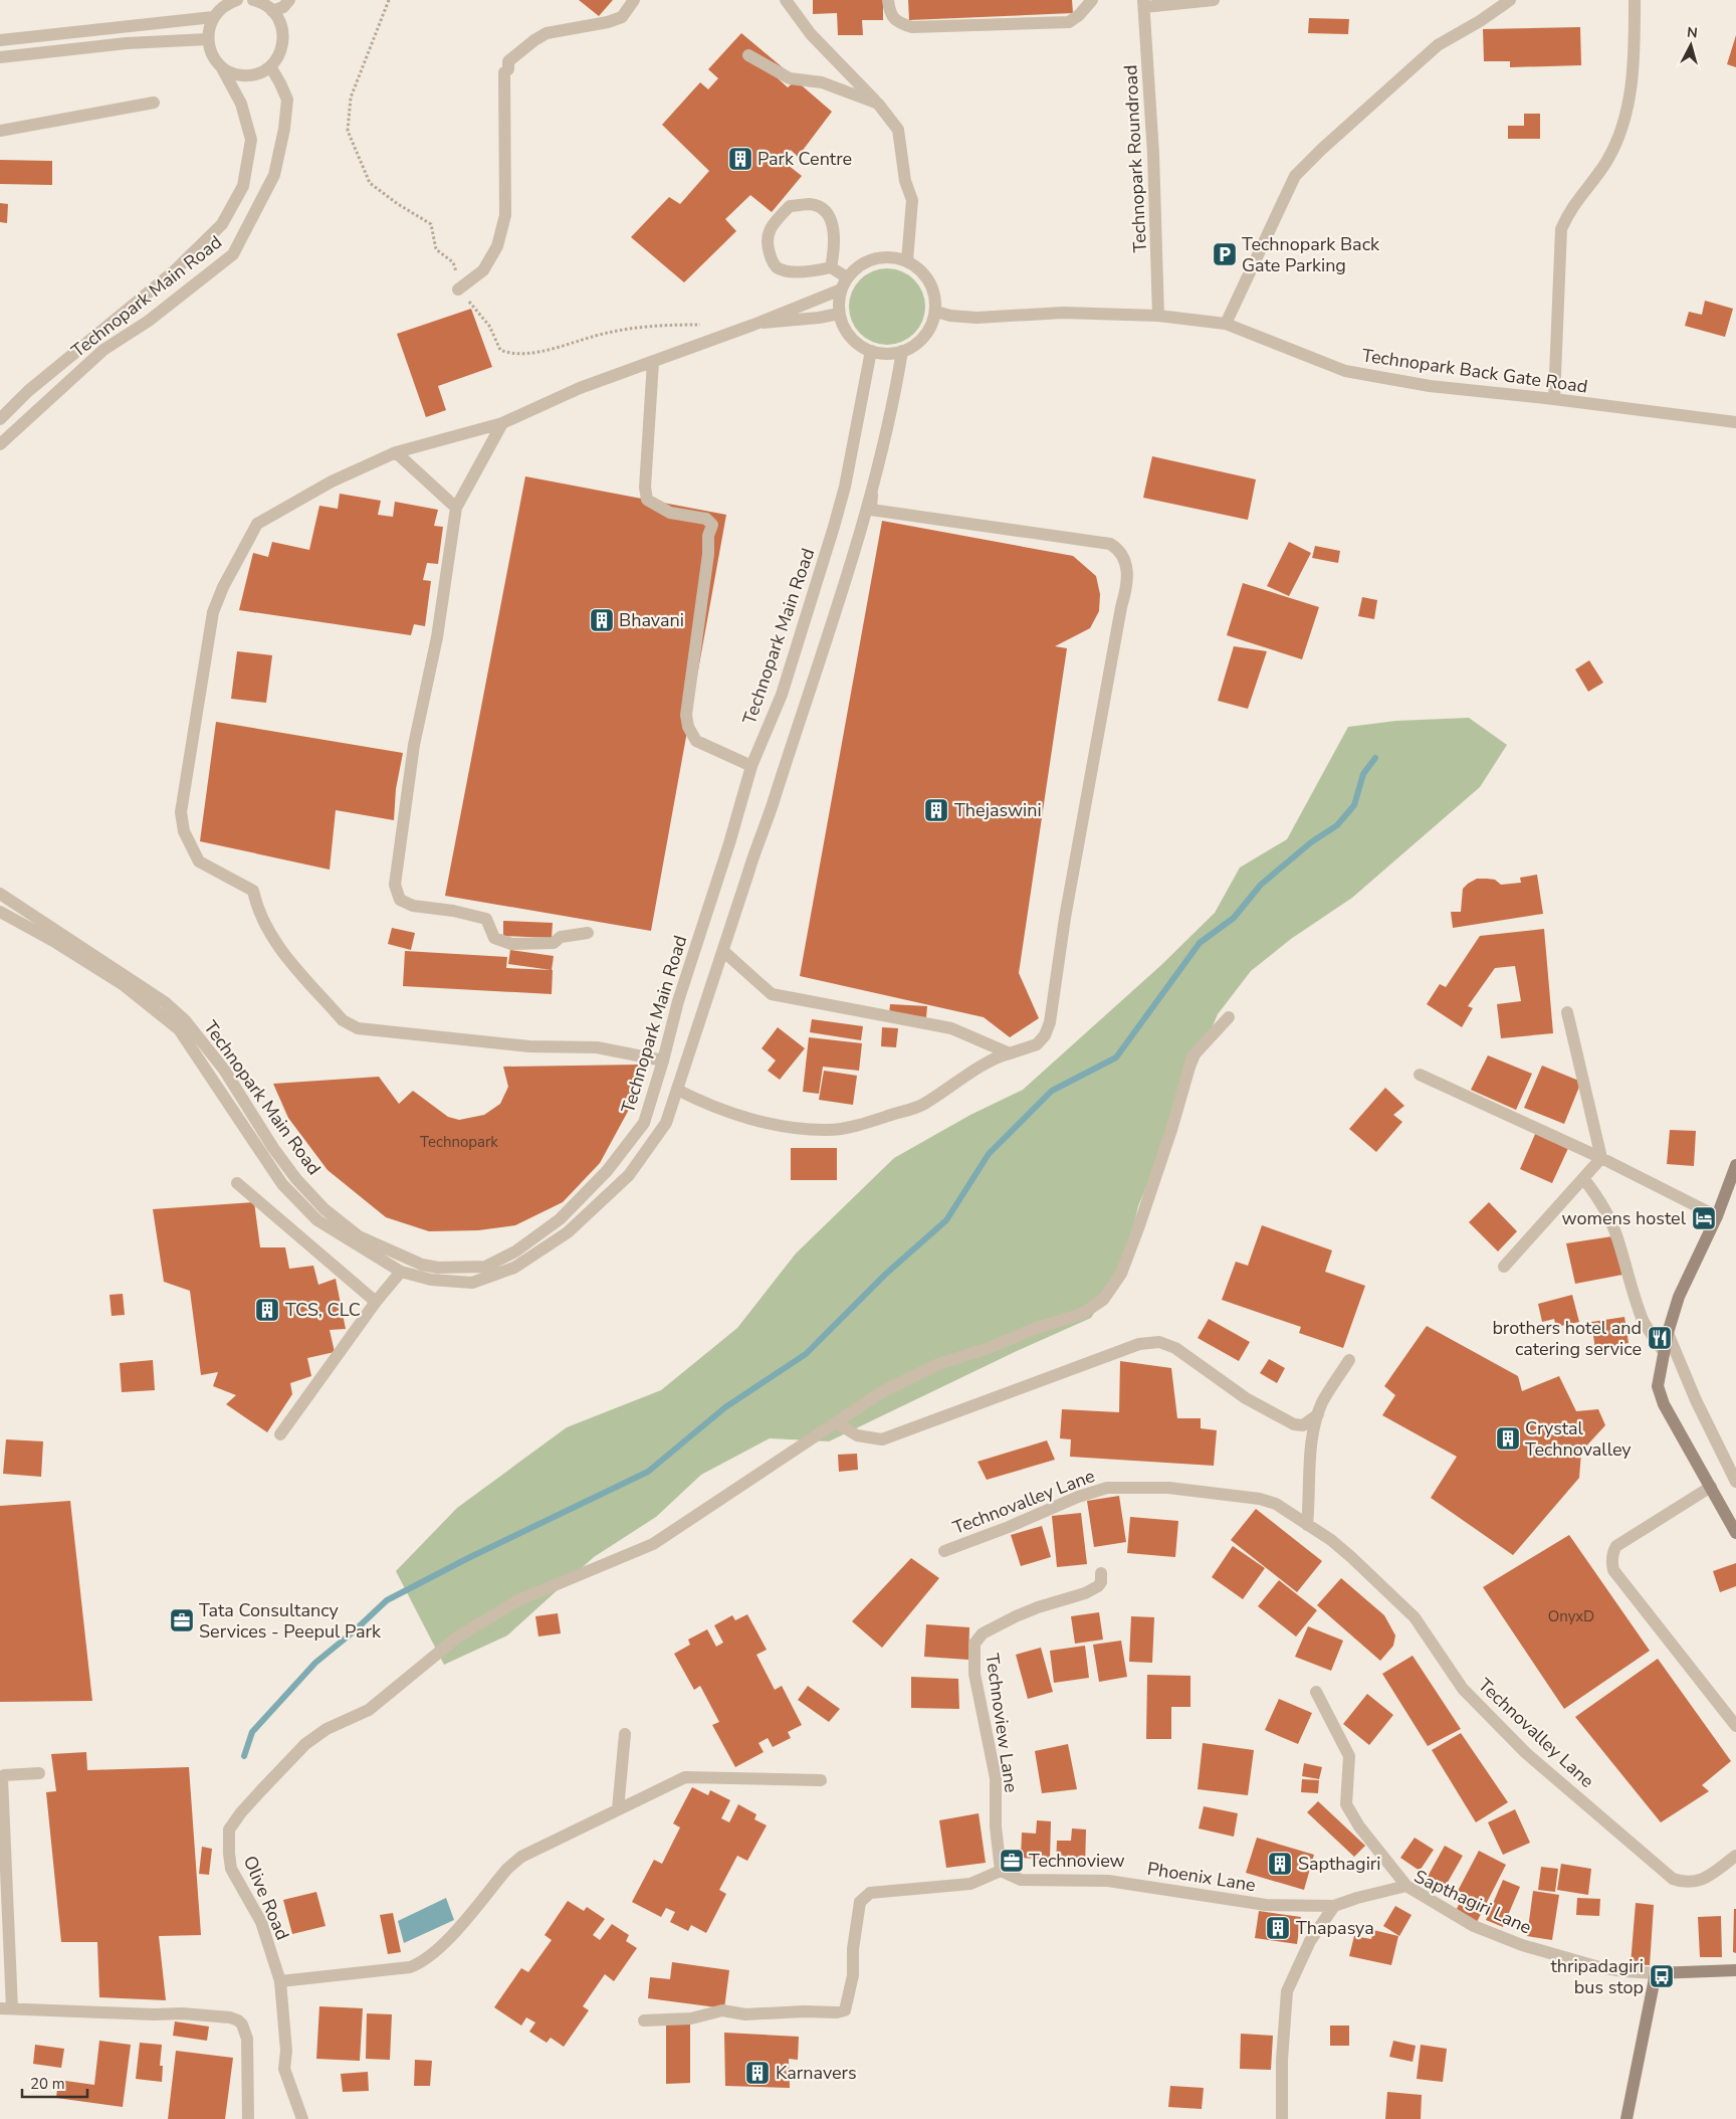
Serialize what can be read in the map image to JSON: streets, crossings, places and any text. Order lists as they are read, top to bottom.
{
  "streets": {
    "street": [
      "Technopark Roundroad",
      "Technopark Main Road",
      "Technopark Back Gate Road",
      "Technovalley Lane",
      "Technoview Lane",
      "Phoenix Lane",
      "Olive Road",
      "Sapthagiri Lane"
    ]
  },
  "crossings": [
    ["Technopark Roundroad", "Technopark Back Gate Road"],
    ["Technopark Main Road", "Technopark Back Gate Road"],
    ["Technoview Lane", "Phoenix Lane"],
    ["Phoenix Lane", "Sapthagiri Lane"]
  ],
  "places": {
    "building": [
      "Park Centre",
      "Bhavani",
      "Thejaswini",
      "TCS, CLC",
      "Crystal Technovalley",
      "Sapthagiri",
      "Thapasya",
      "Karnavers"
    ],
    "parking": ["Technopark Back Gate Parking"],
    "hotel": ["womens hostel"],
    "restaurant": ["brothers hotel and catering service"],
    "office": ["Tata Consultancy Services - Peepul Park", "Technoview"],
    "bus stop": ["thripadagiri bus stop"]
  },
  "house_numbers": ["Technopark", "OnyxD"],
  "scale_bar": "20 m",
  "north": "top"
}
